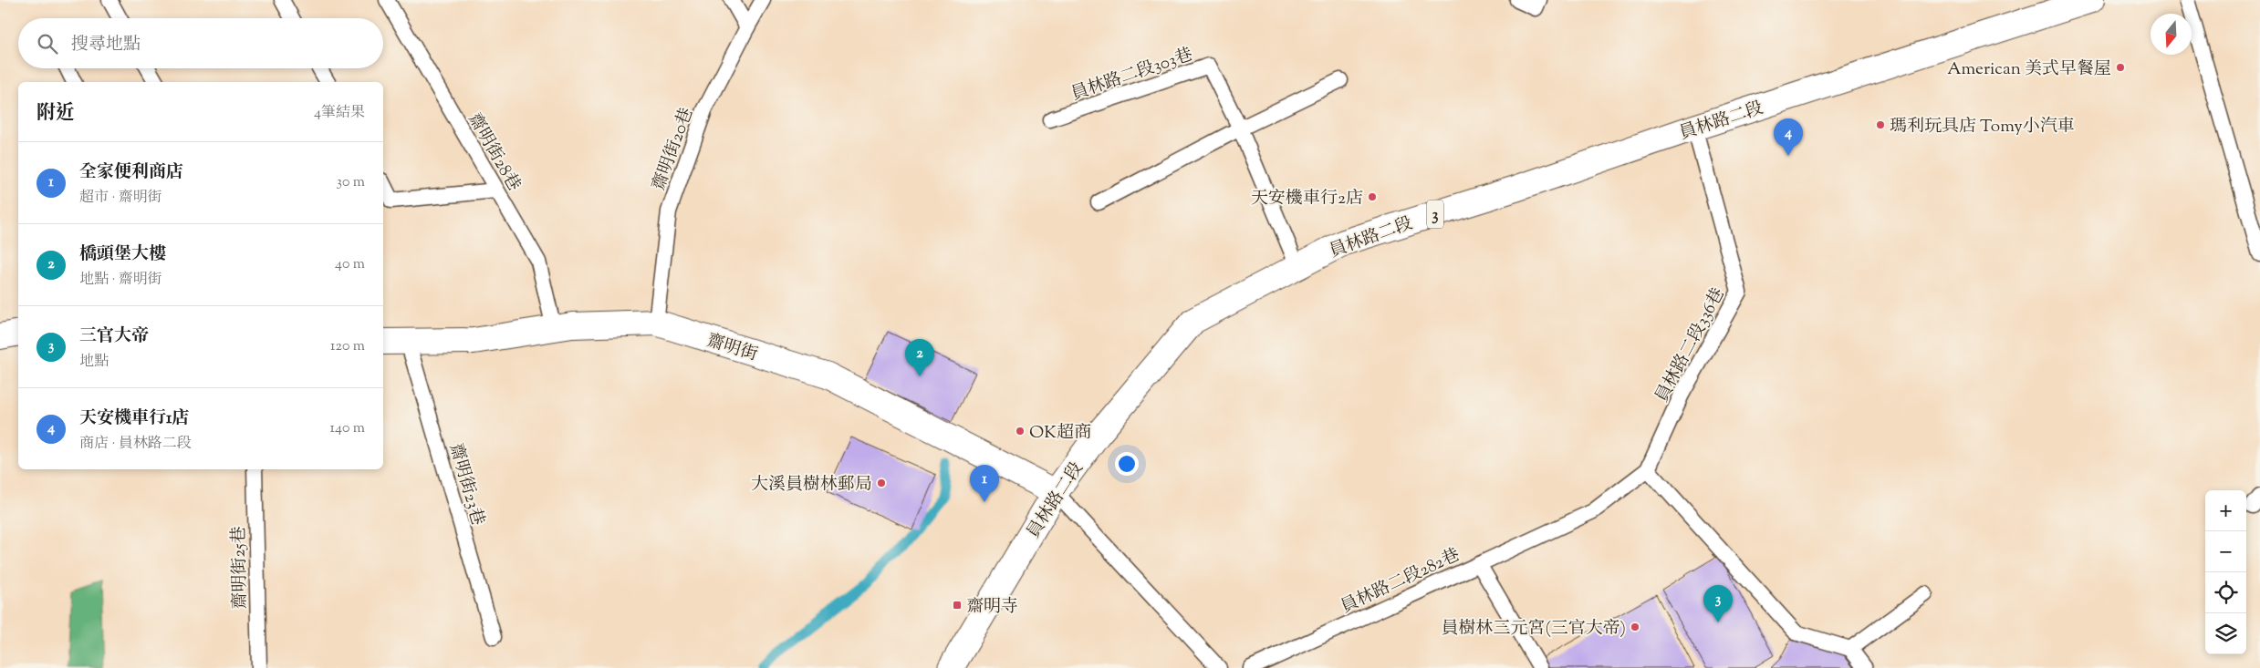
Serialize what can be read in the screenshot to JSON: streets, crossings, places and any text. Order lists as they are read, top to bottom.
{
  "streets": {
    "main road": ["員林路二段", "3", "齋明街"],
    "lane": [
      "員林路二段303巷",
      "齋明街20巷",
      "齋明街28巷",
      "員林路二段336巷",
      "齋明街23巷",
      "齋明街25巷",
      "員林路二段282巷"
    ]
  },
  "crossings": [
    ["員林路二段303巷", "員林路二段"],
    ["員林路二段", "員林路二段336巷"],
    ["員林路二段", "齋明街"],
    ["齋明街20巷", "齋明街"],
    ["齋明街28巷", "齋明街"],
    ["員林路二段336巷", "員林路二段282巷"],
    ["齋明街", "齋明街23巷"]
  ],
  "places": {
    "other": [
      "American 美式早餐屋",
      "瑪利玩具店 Tomy小汽車",
      "天安機車行2店",
      "OK超商",
      "大溪員樹林郵局",
      "員樹林三元宮(三官大帝)"
    ],
    "transit": ["齋明寺"]
  },
  "north": "bottom",
  "page": {
    "search": "搜尋地點",
    "heading": ["附近", "4筆結果"],
    "pins": [
      "4",
      "2",
      "1",
      "3"
    ],
    "list": [
      {
        "mark": "1",
        "name": "全家便利商店",
        "note": "超市 · 齋明街",
        "value": "30 m"
      },
      {
        "mark": "2",
        "name": "橋頭堡大樓",
        "note": "地點 · 齋明街",
        "value": "40 m"
      },
      {
        "mark": "3",
        "name": "三官大帝",
        "note": "地點",
        "value": "120 m"
      },
      {
        "mark": "4",
        "name": "天安機車行1店",
        "note": "商店 · 員林路二段",
        "value": "140 m"
      }
    ],
    "map_buttons": ["+", "−"]
  }
}
